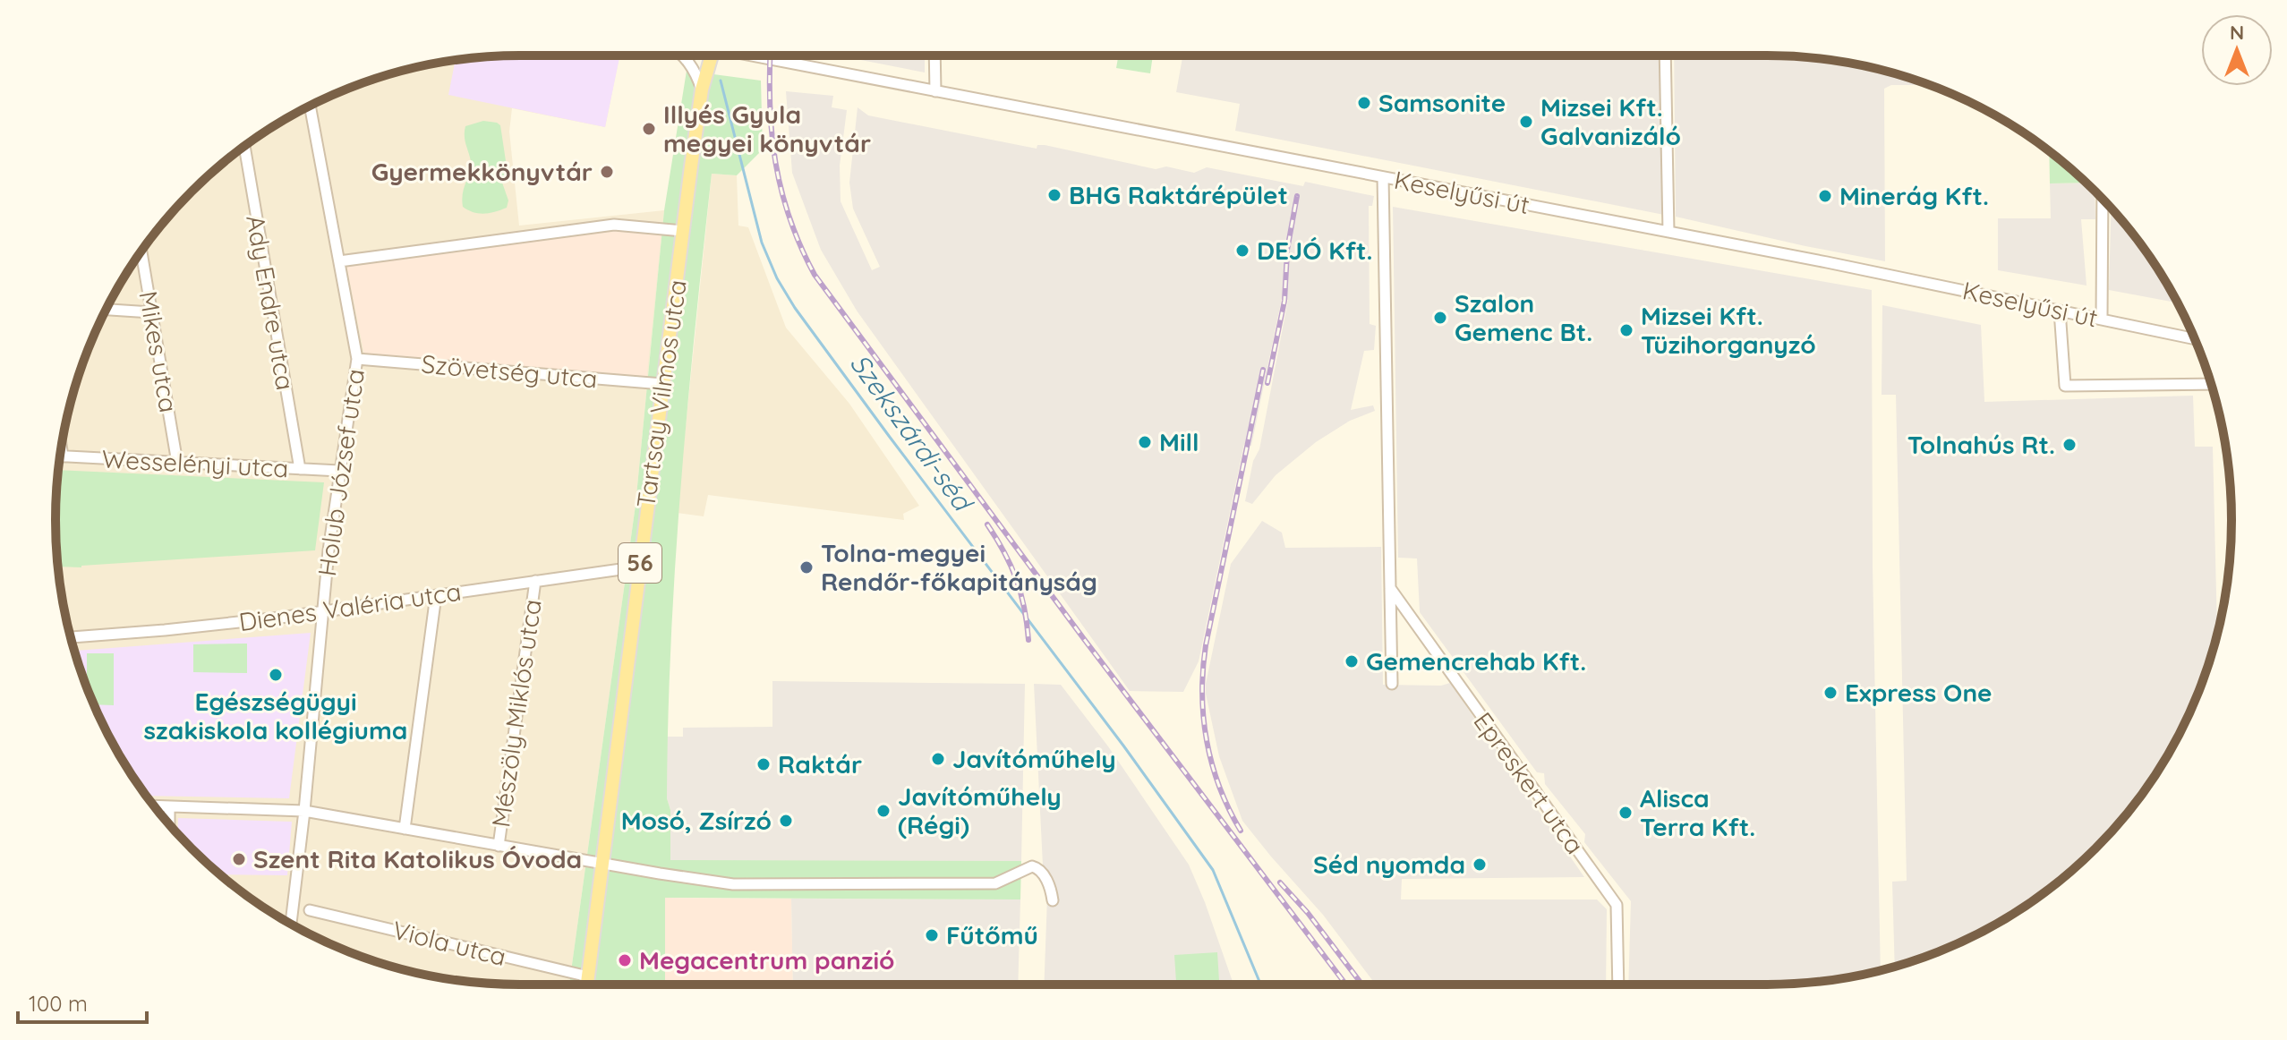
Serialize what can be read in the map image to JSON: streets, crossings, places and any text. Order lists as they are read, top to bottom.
{
  "streets": {
    "main road": ["Tartsay Vilmos utca", "56"],
    "street": [
      "Keselyűsi út",
      "Ady Endre utca",
      "Mikes utca",
      "Szövetség utca",
      "Wesselényi utca",
      "Holub József utca",
      "Dienes Valéria utca",
      "Mészöly Miklós utca",
      "Epreskert utca",
      "Viola utca"
    ]
  },
  "crossings": [
    ["Ady Endre utca", "Wesselényi utca"],
    ["Mikes utca", "Wesselényi utca"],
    ["Szövetség utca", "Tartsay Vilmos utca"],
    ["Szövetség utca", "Holub József utca"],
    ["Tartsay Vilmos utca", "Dienes Valéria utca"],
    ["Tartsay Vilmos utca", "Viola utca"],
    ["Wesselényi utca", "Holub József utca"],
    ["Holub József utca", "Dienes Valéria utca"],
    ["Dienes Valéria utca", "Mészöly Miklós utca"]
  ],
  "water": ["Szekszárdi-séd"],
  "places": [
    "Samsonite",
    "Mizsei Kft. Galvanizáló",
    "Illyés Gyula megyei könyvtár",
    "Gyermekkönyvtár",
    "BHG Raktárépület",
    "Minerág Kft.",
    "DEJÓ Kft.",
    "Szalon Gemenc Bt.",
    "Mizsei Kft. Tüzihorganyzó",
    "Mill",
    "Tolnahús Rt.",
    "Tolna-megyei Rendőr-főkapitányság",
    "Gemencrehab Kft.",
    "Egészségügyi szakiskola kollégiuma",
    "Express One",
    "Javítóműhely",
    "Raktár",
    "Javítóműhely (Régi)",
    "Alisca Terra Kft.",
    "Mosó, Zsírzó",
    "Szent Rita Katolikus Óvoda",
    "Séd nyomda",
    "Fűtőmű",
    "Megacentrum panzió"
  ],
  "scale_bar": "100 m",
  "north": "top"
}
